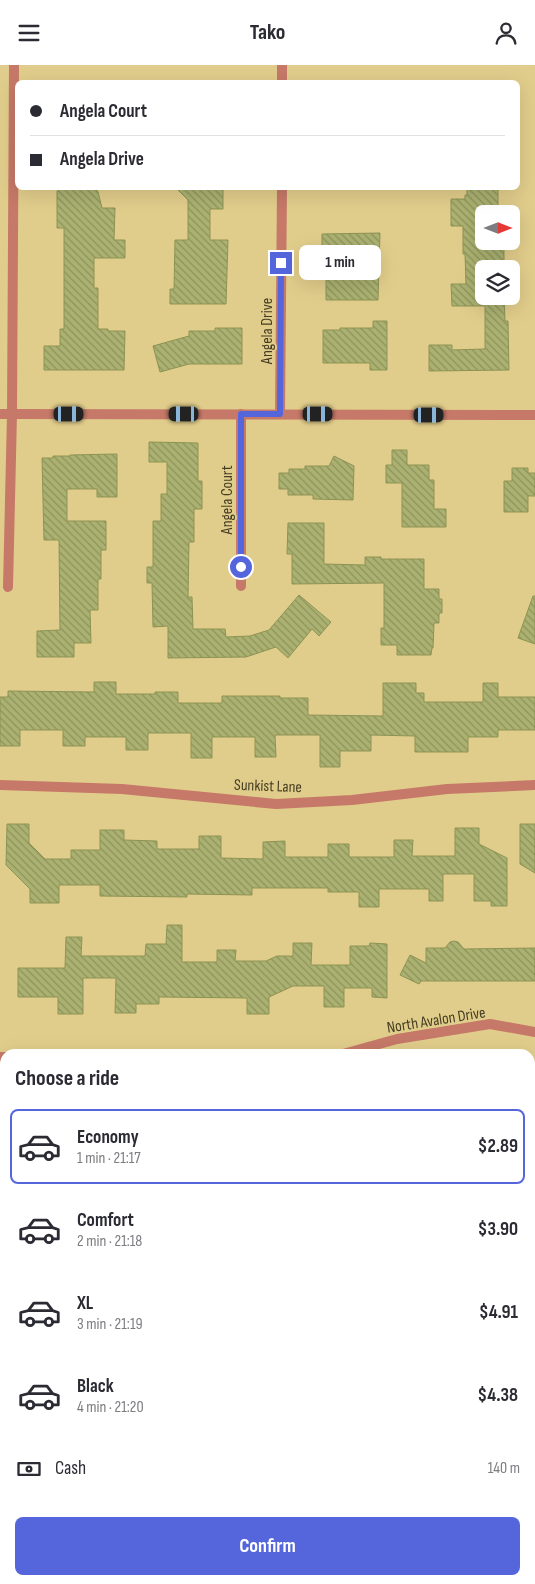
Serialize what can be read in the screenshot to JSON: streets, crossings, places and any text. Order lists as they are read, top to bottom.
{
  "streets": {
    "street": [
      "Angela Drive",
      "Angela Court",
      "Sunkist Lane",
      "North Avalon Drive"
    ]
  },
  "north": "right",
  "page": {
    "header": "Tako",
    "banner": ["Angela Court", "Angela Drive"],
    "bubble": "1 min",
    "heading": "Choose a ride",
    "list": [
      {
        "name": "Economy",
        "note": "1 min · 21:17",
        "value": "$2.89"
      },
      {
        "name": "Comfort",
        "note": "2 min · 21:18",
        "value": "$3.90"
      },
      {
        "name": "XL",
        "note": "3 min · 21:19",
        "value": "$4.91"
      },
      {
        "name": "Black",
        "note": "4 min · 21:20",
        "value": "$4.38"
      }
    ],
    "pay": ["Cash", "140 m"],
    "buttons": "Confirm"
  }
}
